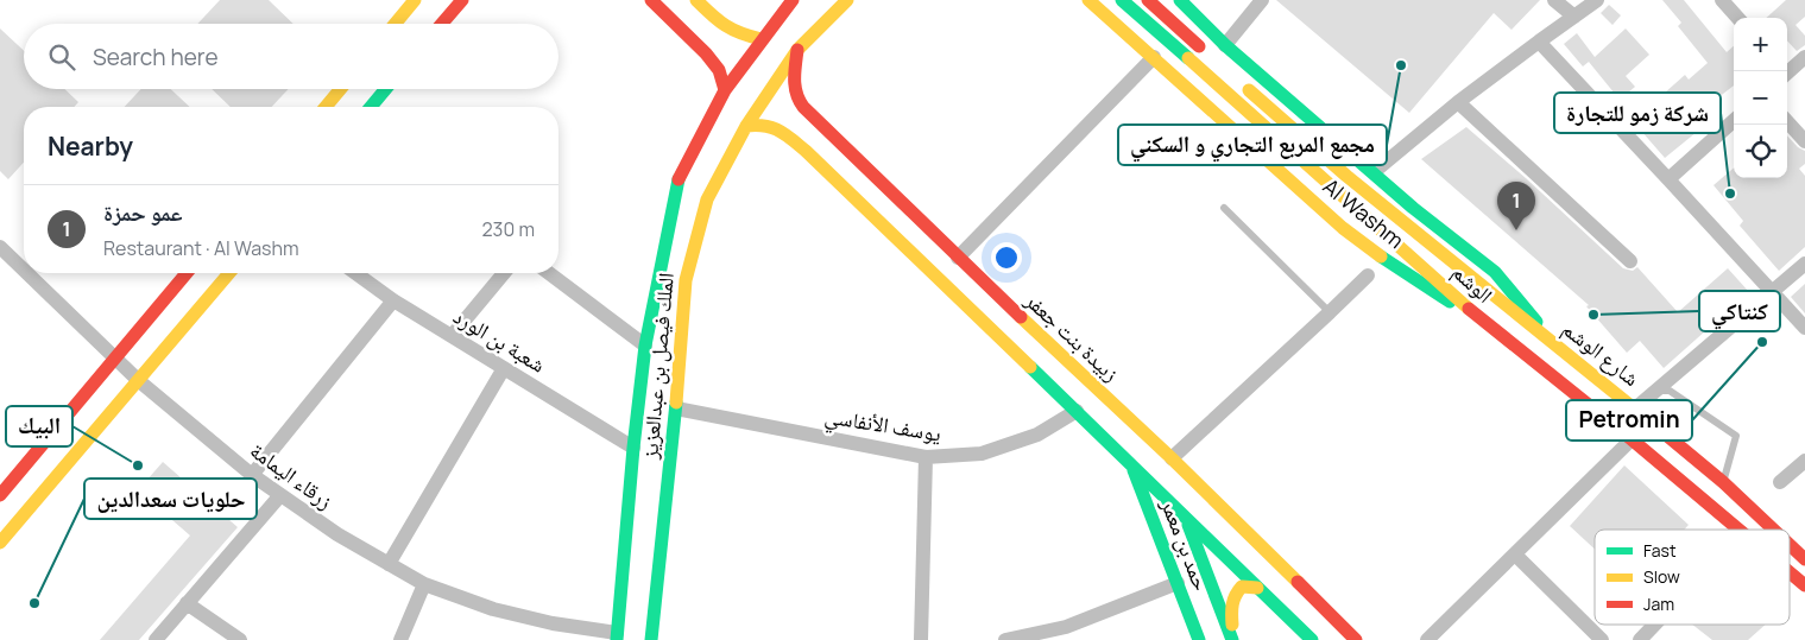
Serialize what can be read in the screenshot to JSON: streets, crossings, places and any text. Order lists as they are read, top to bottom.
{
  "streets": {
    "main road": [
      "Al Washm",
      "الوشم",
      "زبيدة بنت جعفر",
      "شارع الوشم",
      "الملك فيصل بن عبدالعزيز",
      "حمد بن معمر"
    ],
    "street": ["شعبة بن الورد", "يوسف الأنفاسي", "زرقاء اليمامة"]
  },
  "crossings": [
    ["Al Washm", "الوشم"],
    ["Al Washm", "شارع الوشم"],
    ["الوشم", "شارع الوشم"],
    ["زبيدة بنت جعفر", "الملك فيصل بن عبدالعزيز"],
    ["شعبة بن الورد", "الملك فيصل بن عبدالعزيز"],
    ["الملك فيصل بن عبدالعزيز", "يوسف الأنفاسي"],
    ["الملك فيصل بن عبدالعزيز", "زرقاء اليمامة"]
  ],
  "places": [
    "مجمع المربع التجاري و السكني",
    "شركة زمو للتجارة",
    "كنتاكي",
    "Petromin",
    "البيك",
    "حلويات سعدالدين"
  ],
  "legend": ["Fast", "Slow", "Jam"],
  "page": {
    "map_buttons": ["+", "−"],
    "search": "Search here",
    "heading": "Nearby",
    "pins": "1",
    "list": [
      {
        "mark": "1",
        "name": "عمو حمزة",
        "note": "Restaurant · Al Washm",
        "value": "230 m"
      }
    ]
  }
}
